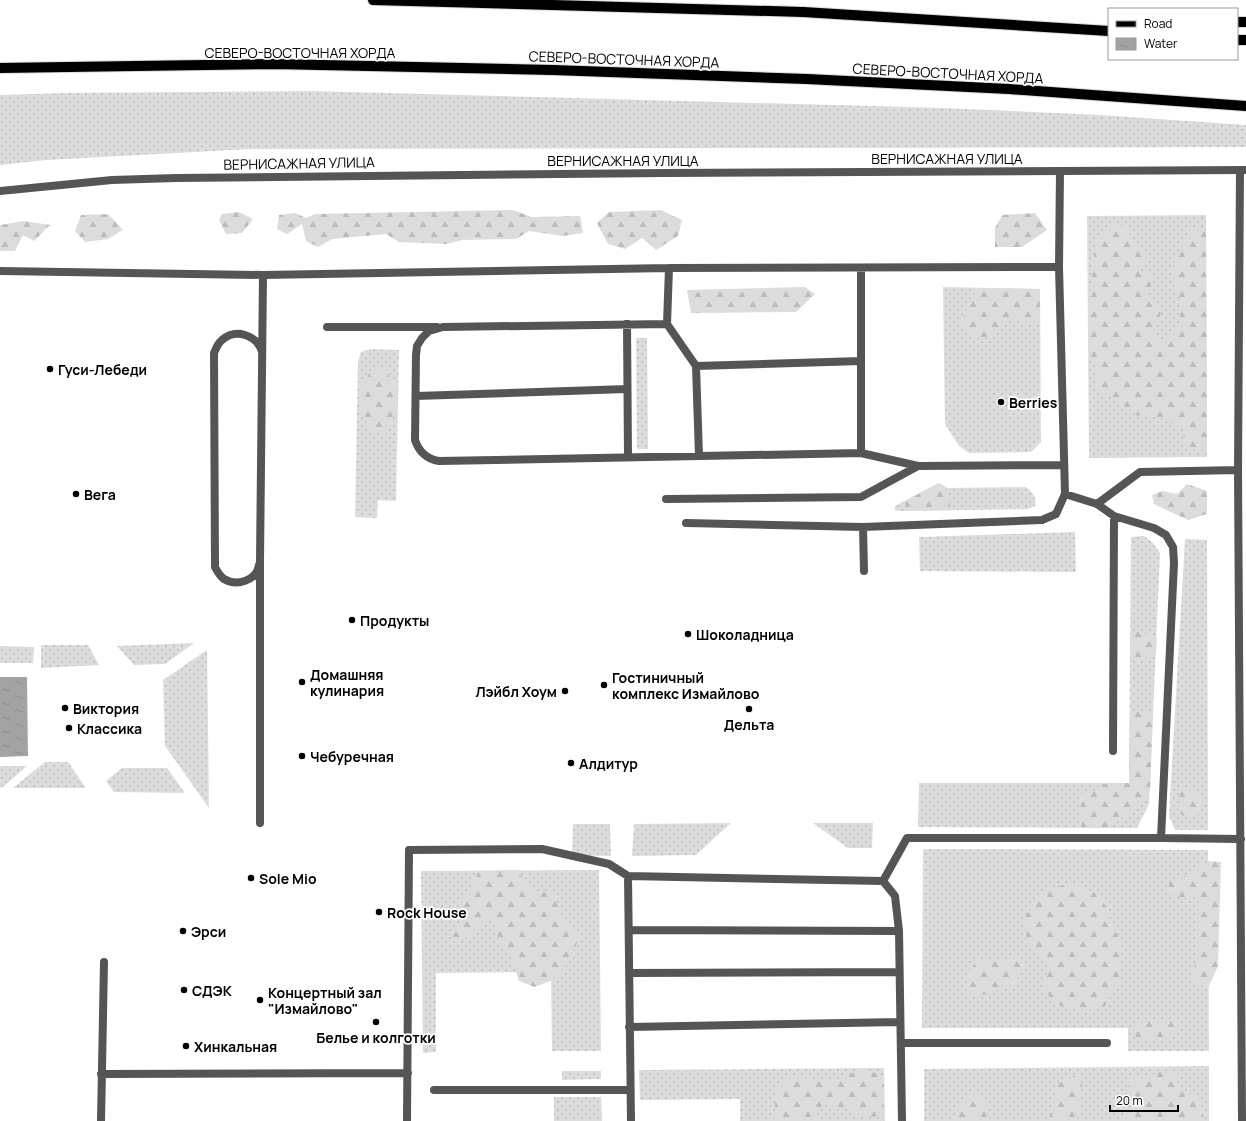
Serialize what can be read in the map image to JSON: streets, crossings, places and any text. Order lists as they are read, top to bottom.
{
  "streets": {
    "main road": ["СЕВЕРО-ВОСТОЧНАЯ ХОРДА"],
    "street": ["ВЕРНИСАЖНАЯ УЛИЦА"]
  },
  "places": [
    "Гуси-Лебеди",
    "Berries",
    "Вега",
    "Продукты",
    "Шоколадница",
    "Домашняя кулинария",
    "Гостиничный комплекс Измайлово",
    "Лэйбл Хоум",
    "Виктория",
    "Дельта",
    "Классика",
    "Чебуречная",
    "Алдитур",
    "Sole Mio",
    "Rock House",
    "Эрси",
    "СДЭК",
    "Концертный зал \"Измайлово\"",
    "Белье и колготки",
    "Хинкальная"
  ],
  "legend": ["Road", "Water"],
  "scale_bar": "20 m"
}
